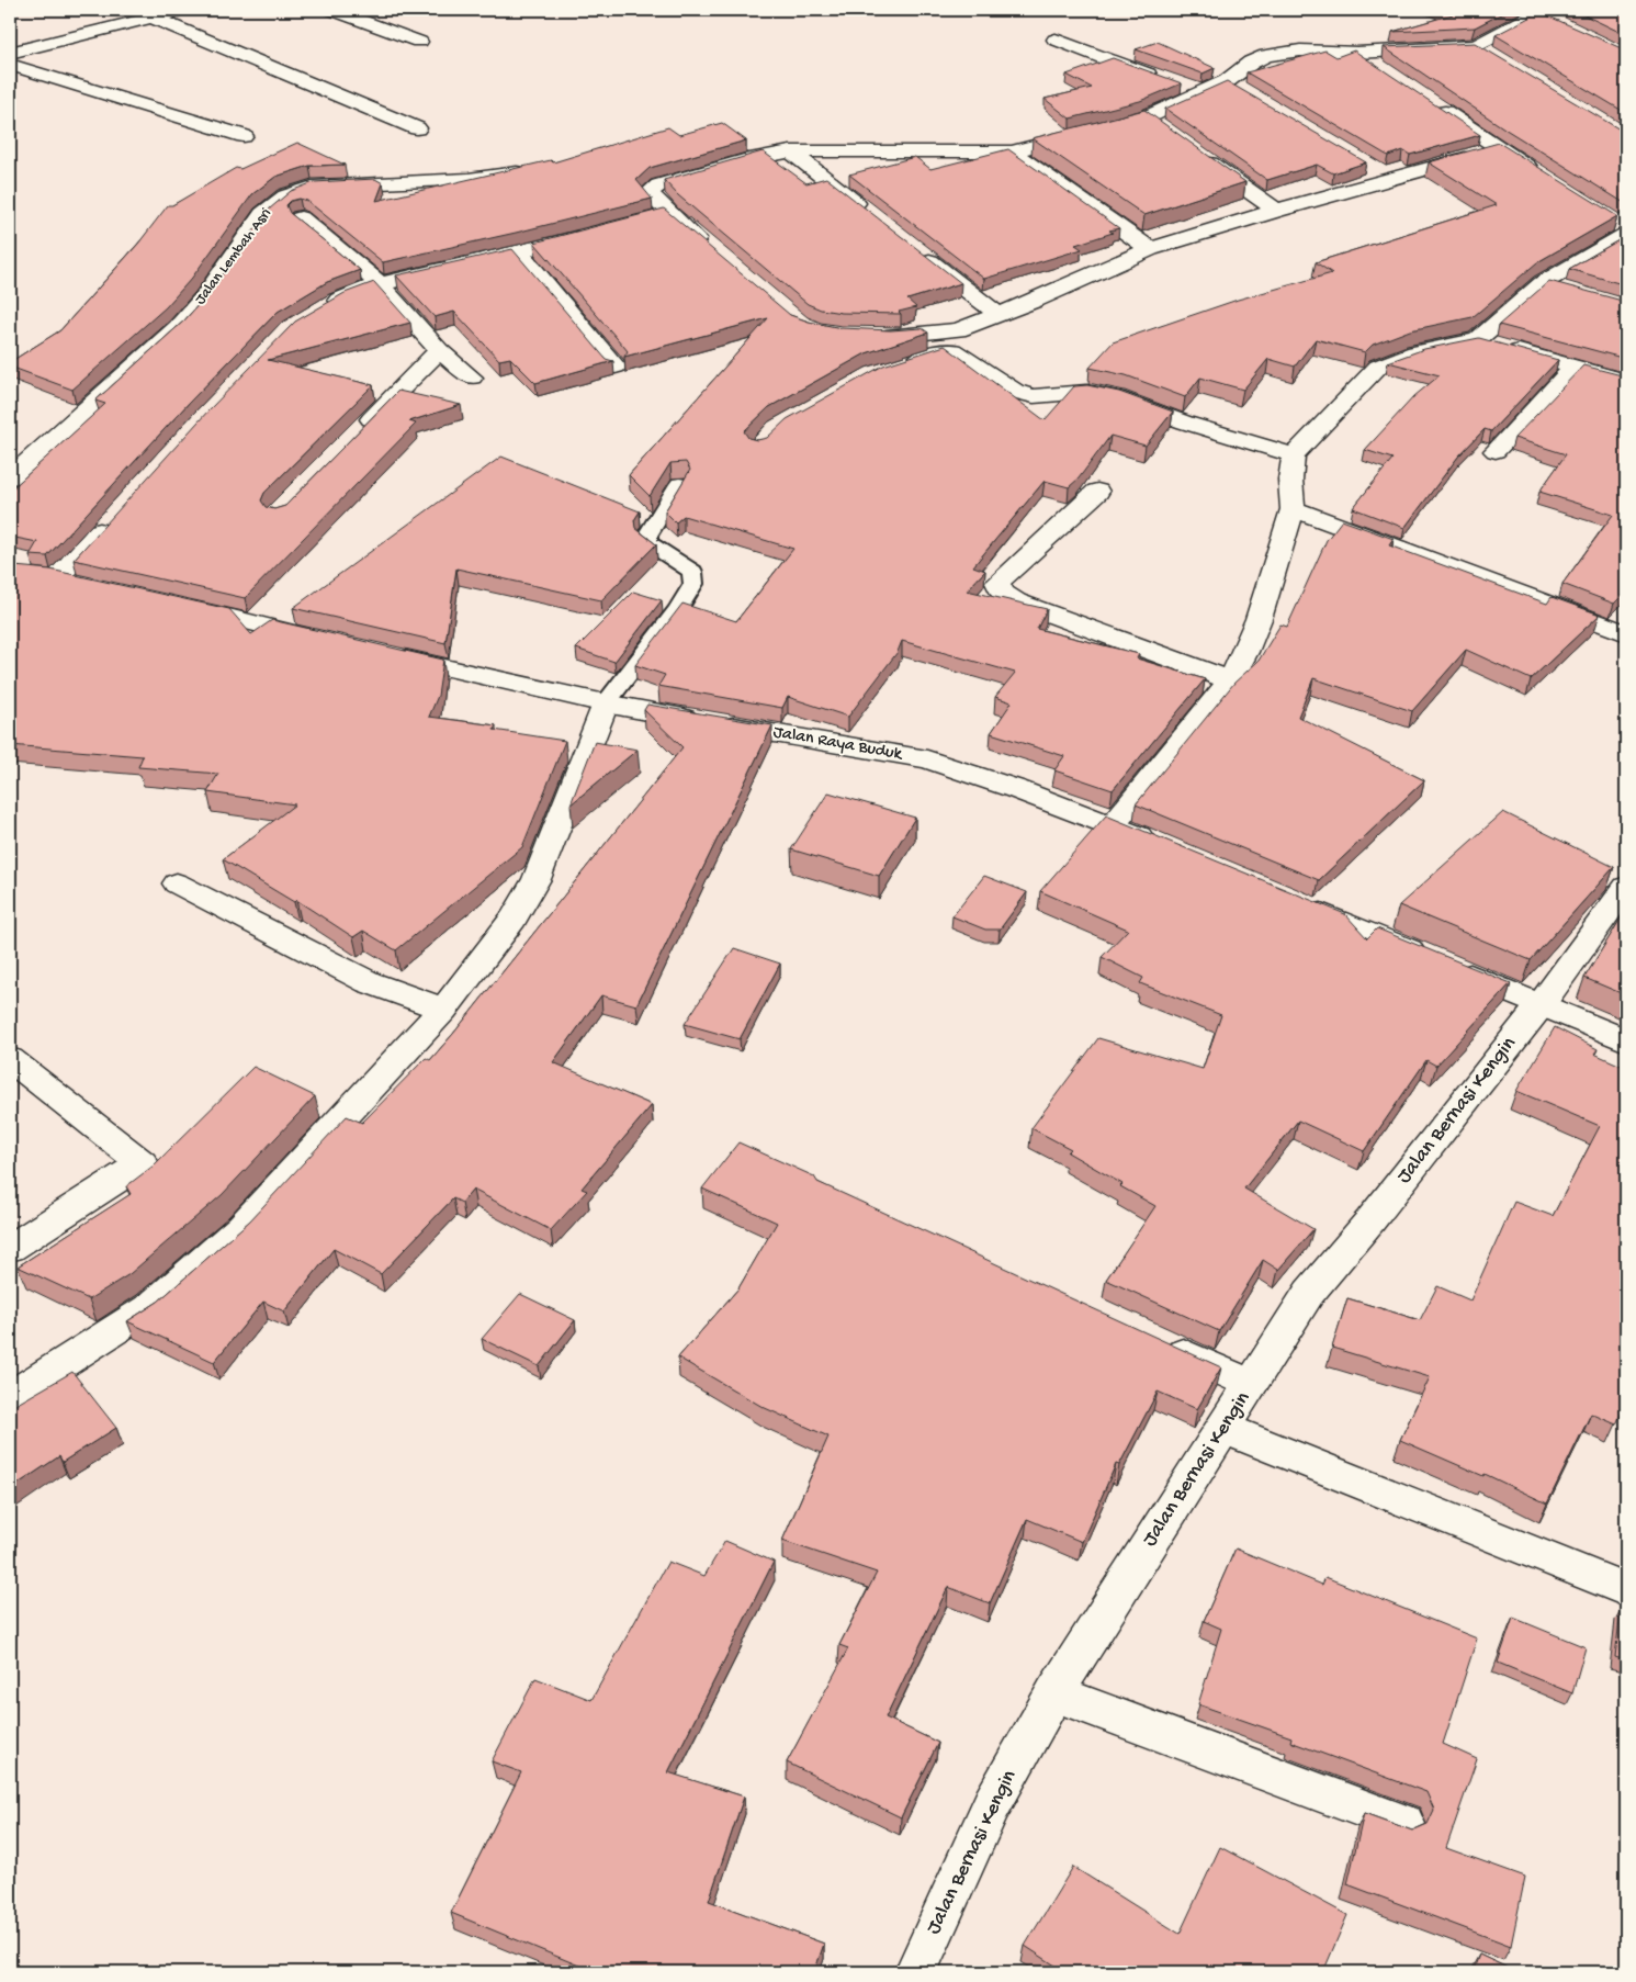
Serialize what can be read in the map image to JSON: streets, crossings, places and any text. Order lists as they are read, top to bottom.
{
  "streets": {
    "street": ["Jalan Lembah Asri", "Jalan Raya Buduk", "Jalan Bernasi Kengin"]
  }
}
